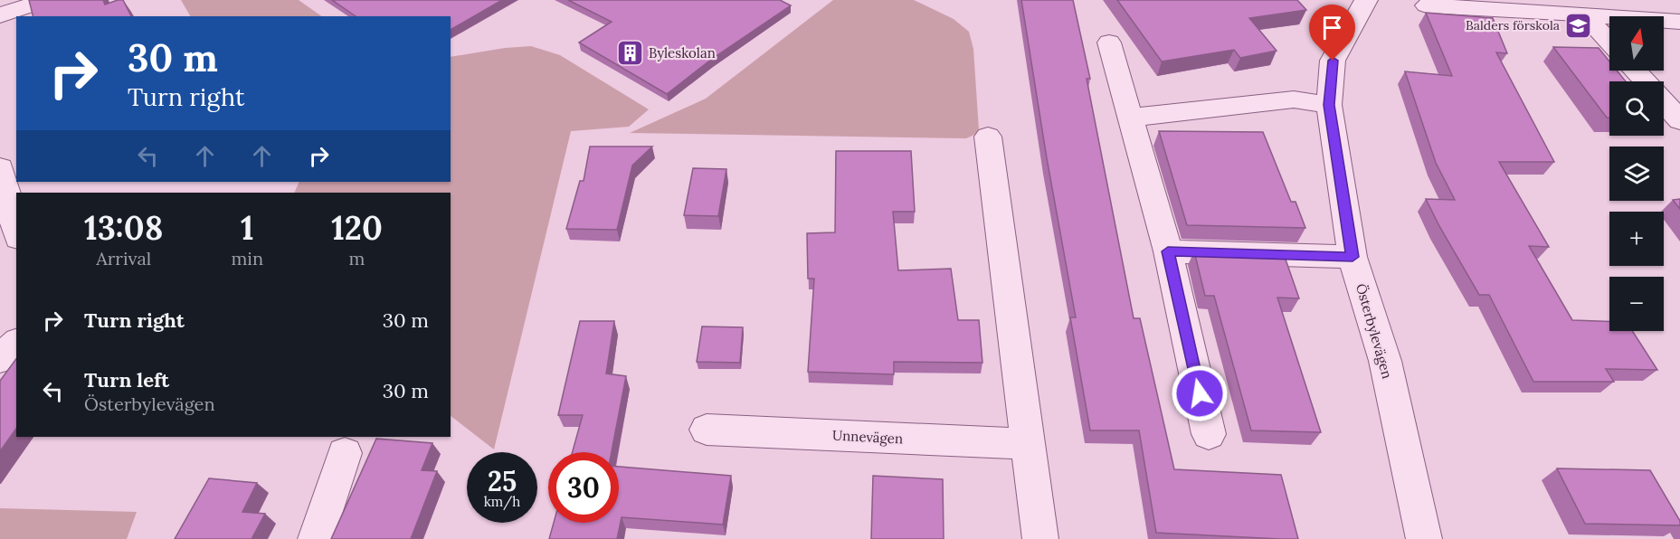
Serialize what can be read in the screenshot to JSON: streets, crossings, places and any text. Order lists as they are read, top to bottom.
{
  "streets": {
    "street": ["Österbylevägen", "Unnevägen"]
  },
  "places": {
    "school or university": ["Balders förskola"],
    "building": ["Byleskolan"]
  },
  "north": "top",
  "page": {
    "map_buttons": ["+", "−"],
    "turn": ["30 m", "Turn right"],
    "eta": [
      "13:08",
      "Arrival",
      "1",
      "min",
      "120",
      "m"
    ],
    "list": [
      {
        "name": "Turn right",
        "value": "30 m"
      },
      {
        "name": "Turn left",
        "note": "Österbylevägen",
        "value": "30 m"
      }
    ],
    "speed": "25 km/h",
    "limit": "30"
  }
}
